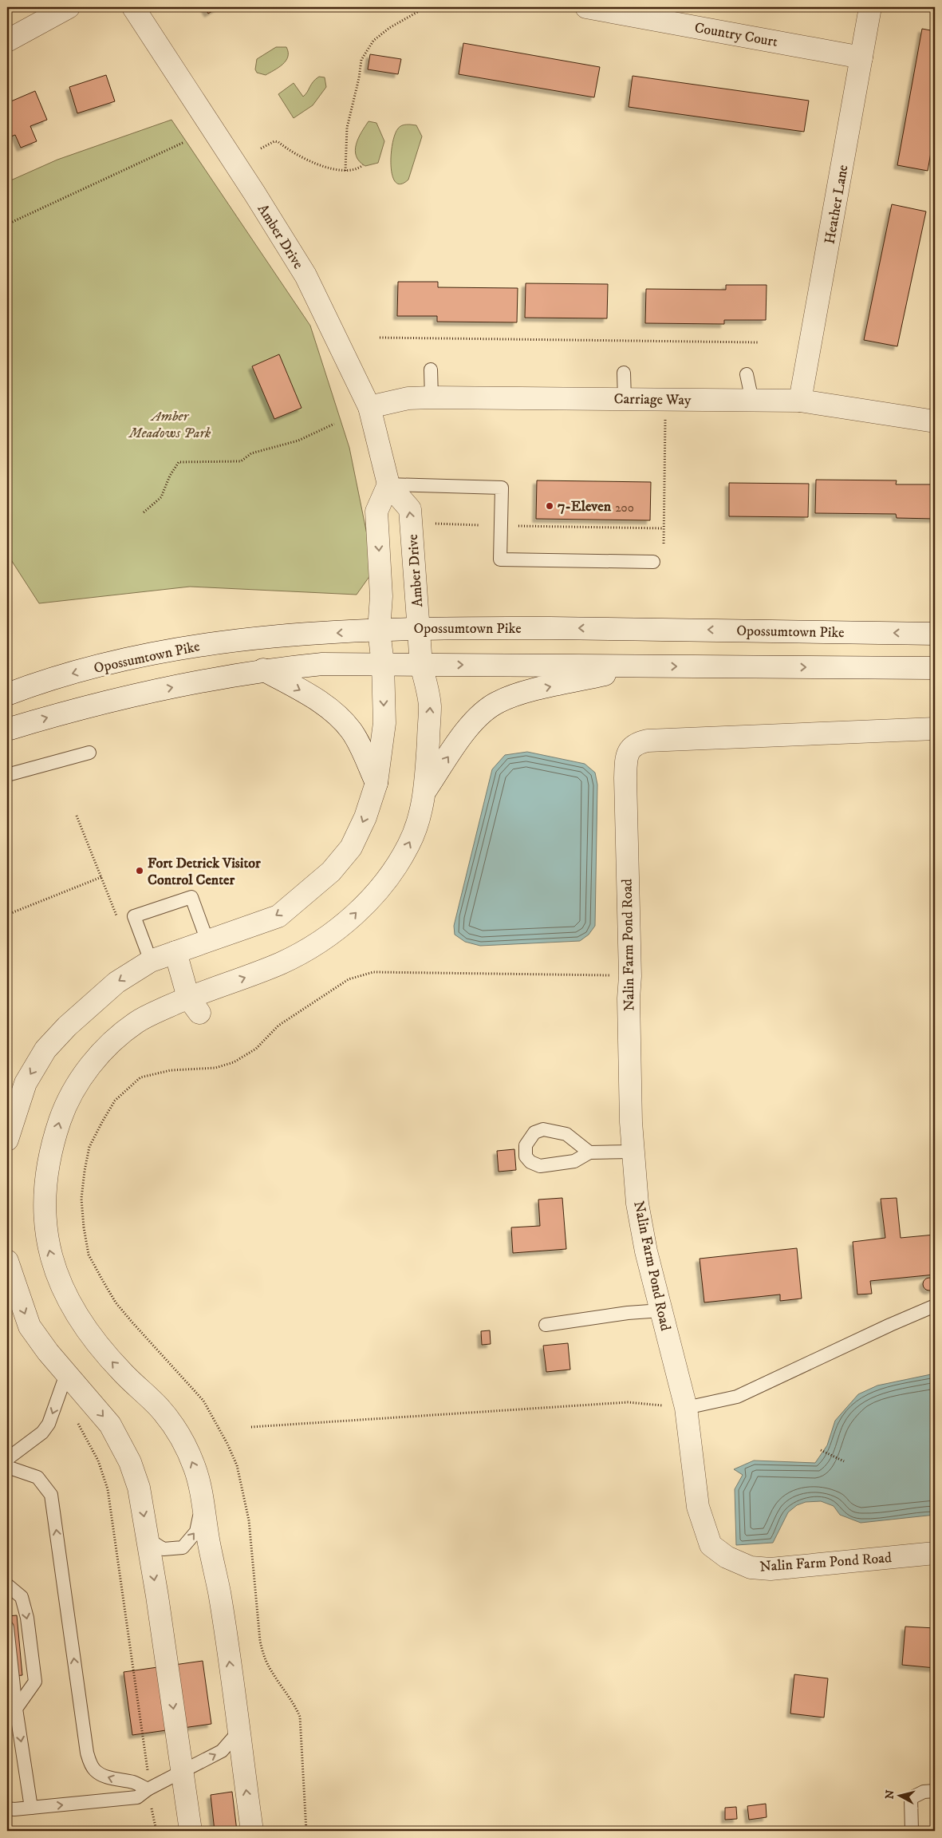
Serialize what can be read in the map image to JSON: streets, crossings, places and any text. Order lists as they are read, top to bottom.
{
  "streets": {
    "street": [
      "Country Court",
      "Heather Lane",
      "Amber Drive",
      "Carriage Way",
      "Opossumtown Pike",
      "Nalin Farm Pond Road"
    ]
  },
  "crossings": [
    ["Country Court", "Heather Lane"],
    ["Heather Lane", "Carriage Way"],
    ["Amber Drive", "Carriage Way"],
    ["Amber Drive", "Opossumtown Pike"]
  ],
  "parks": ["Amber Meadows Park"],
  "places": ["7-Eleven", "Fort Detrick Visitor Control Center"],
  "house_numbers": ["200"],
  "north": "left"
}
